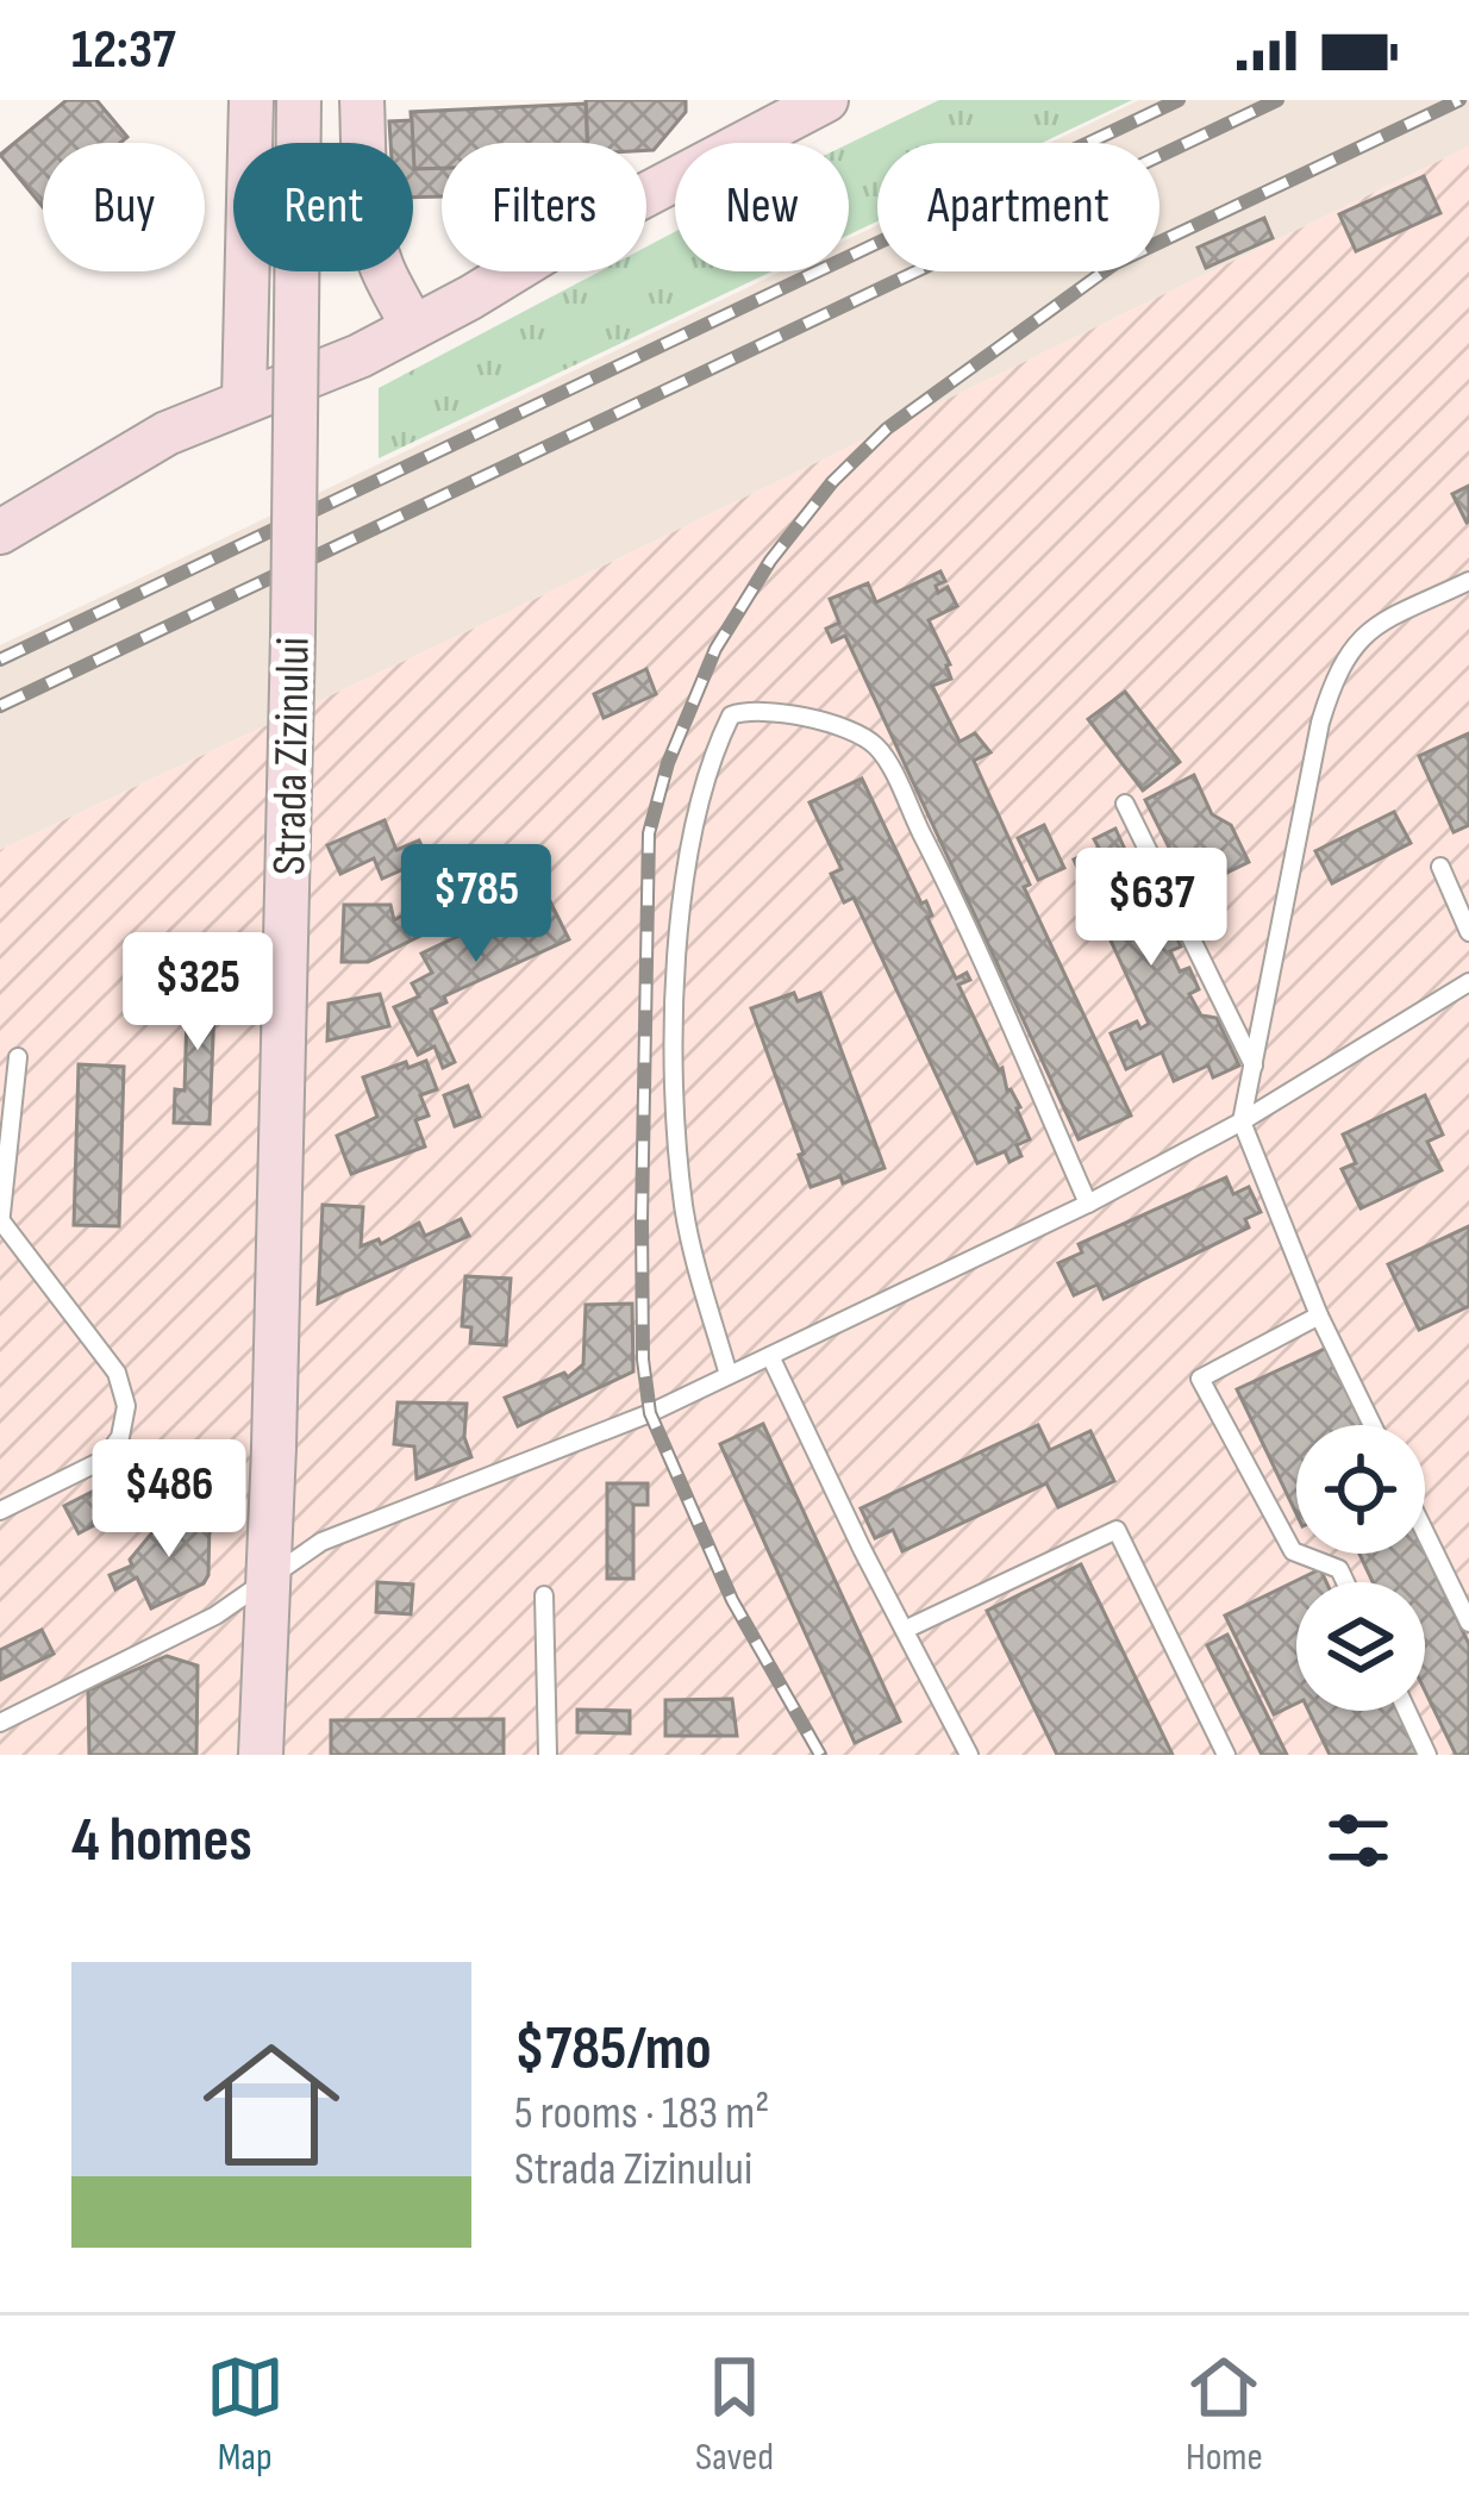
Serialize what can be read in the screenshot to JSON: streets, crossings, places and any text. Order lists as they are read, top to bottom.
{
  "streets": {
    "main road": ["Strada Zizinului"]
  },
  "page": {
    "status": "12:37",
    "chip": [
      "Buy",
      "Rent",
      "Filters",
      "New",
      "Apartment"
    ],
    "price": [
      "$785",
      "$637",
      "$325",
      "$486"
    ],
    "heading": "4 homes",
    "list": [
      {
        "name": "$785/mo",
        "note": "5 rooms · 183 m² · Strada Zizinului"
      }
    ],
    "tabs": ["Map", "Saved", "Home"]
  }
}
